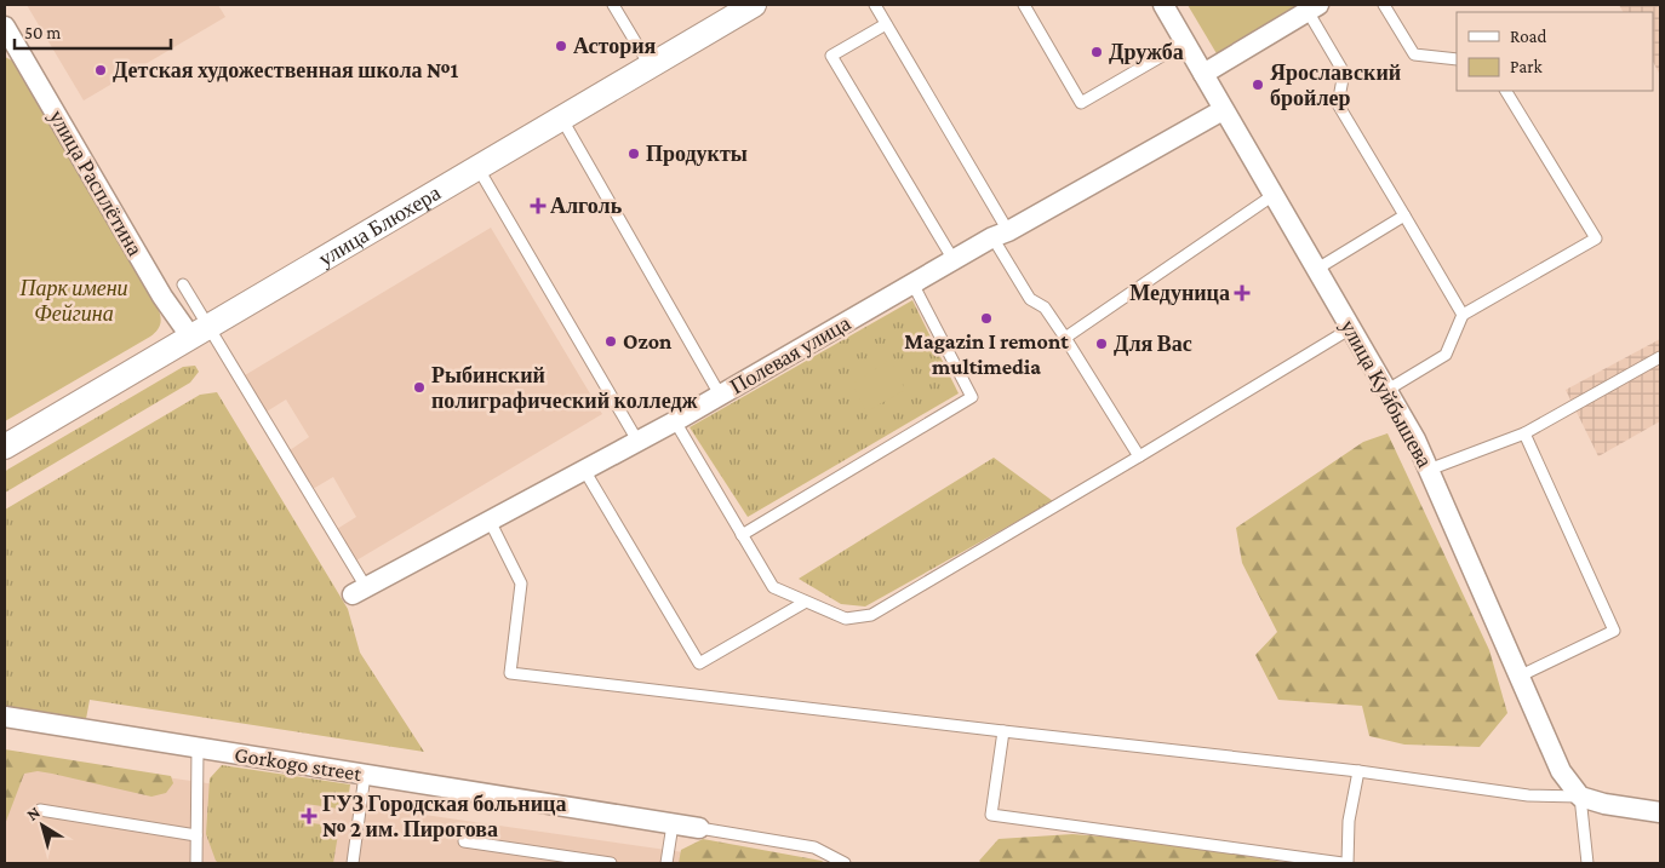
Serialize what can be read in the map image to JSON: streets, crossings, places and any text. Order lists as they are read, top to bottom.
{
  "streets": {
    "street": [
      "улица Расплётина",
      "улица Блюхера",
      "Полевая улица",
      "улица Куйбышева",
      "Gorkogo street"
    ]
  },
  "crossings": [
    ["улица Расплётина", "улица Блюхера"],
    ["Полевая улица", "улица Куйбышева"]
  ],
  "parks": ["Парк имени Фейгина"],
  "places": {
    "other": [
      "Астория",
      "Дружба",
      "Детская художественная школа №1",
      "Ярославский бройлер",
      "Продукты",
      "Magazin I remont multimedia",
      "Ozon",
      "Для Вас",
      "Рыбинский полиграфический колледж"
    ],
    "health": ["Алголь", "Медуница", "ГУЗ Городская больница № 2 им. Пирогова"]
  },
  "legend": ["Road", "Park"],
  "scale_bar": "50 m",
  "north": "top left"
}
